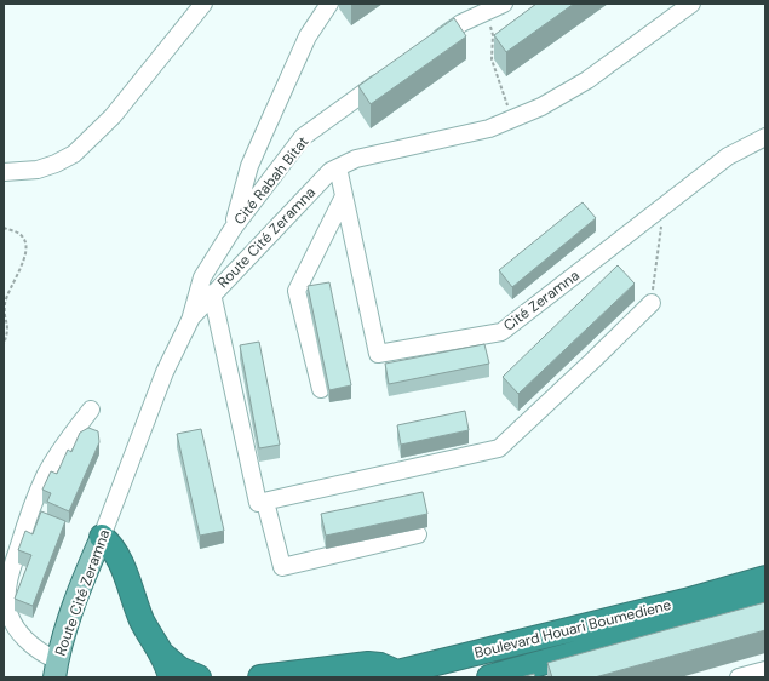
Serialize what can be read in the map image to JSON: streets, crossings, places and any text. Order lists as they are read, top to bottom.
{
  "streets": {
    "highway": ["Boulevard Houari Boumediene"],
    "main road": ["Route Cité Zeramna"],
    "street": ["Cité Rabah Bitat", "Cité Zeramna"]
  },
  "crossings": [
    ["Cité Rabah Bitat", "Route Cité Zeramna"],
    ["Route Cité Zeramna", "Cité Zeramna"]
  ]
}
